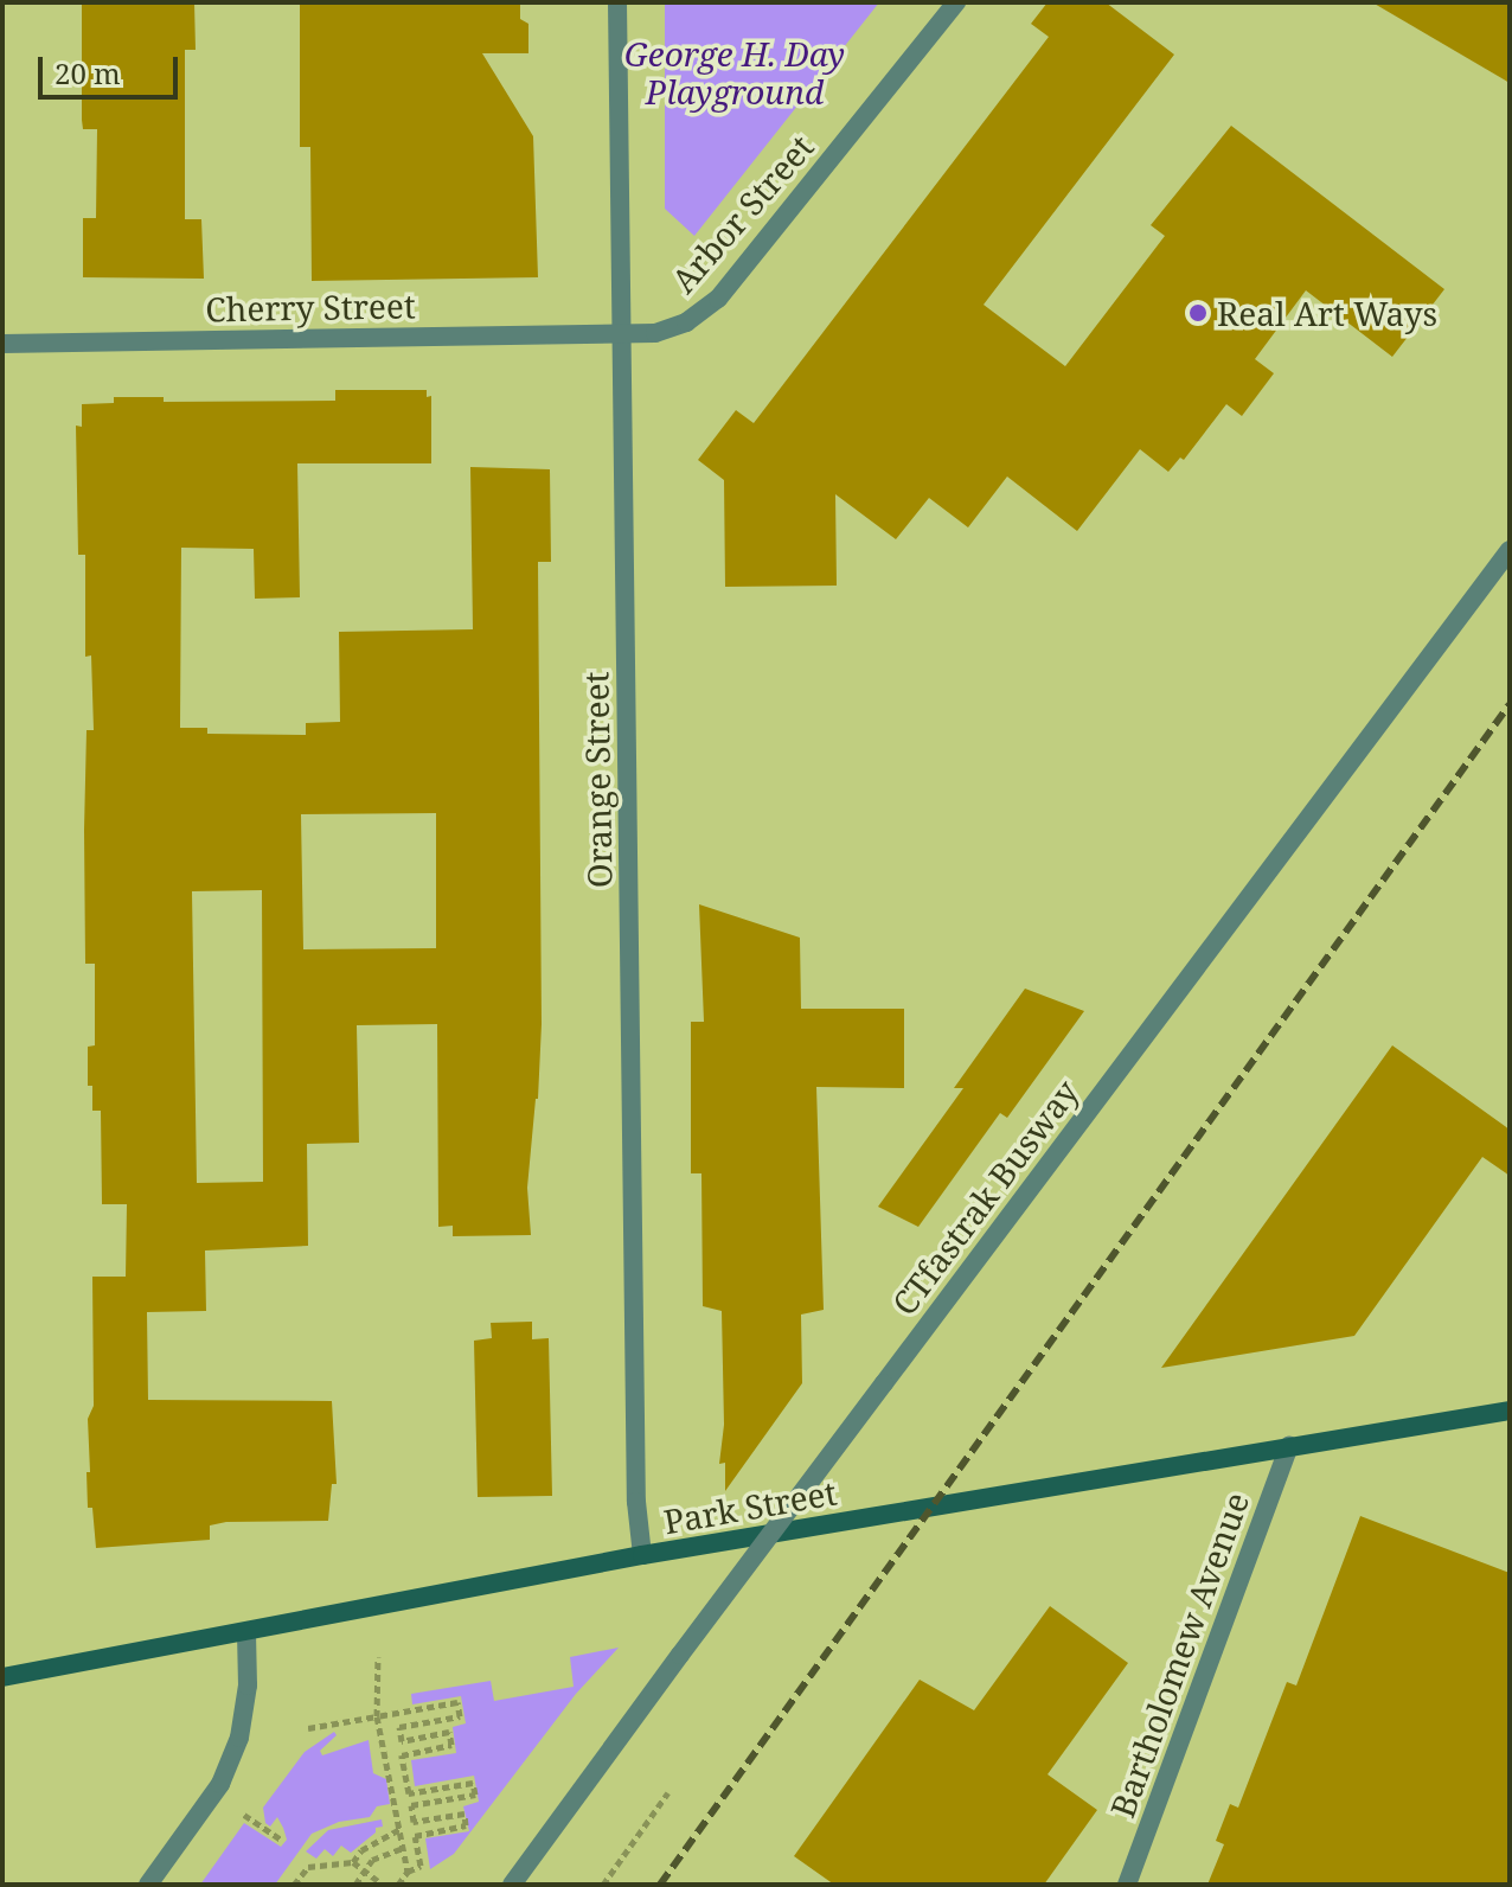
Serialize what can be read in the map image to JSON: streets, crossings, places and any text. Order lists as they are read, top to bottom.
{
  "streets": {
    "main road": ["Park Street"],
    "street": [
      "Arbor Street",
      "Cherry Street",
      "Orange Street",
      "CTfastrak Busway",
      "Bartholomew Avenue"
    ]
  },
  "crossings": [
    ["Arbor Street", "Cherry Street"],
    ["Arbor Street", "Orange Street"],
    ["Cherry Street", "Orange Street"],
    ["Orange Street", "Park Street"],
    ["Park Street", "Bartholomew Avenue"]
  ],
  "parks": ["George H. Day Playground"],
  "places": ["Real Art Ways"],
  "scale_bar": "20 m"
}
